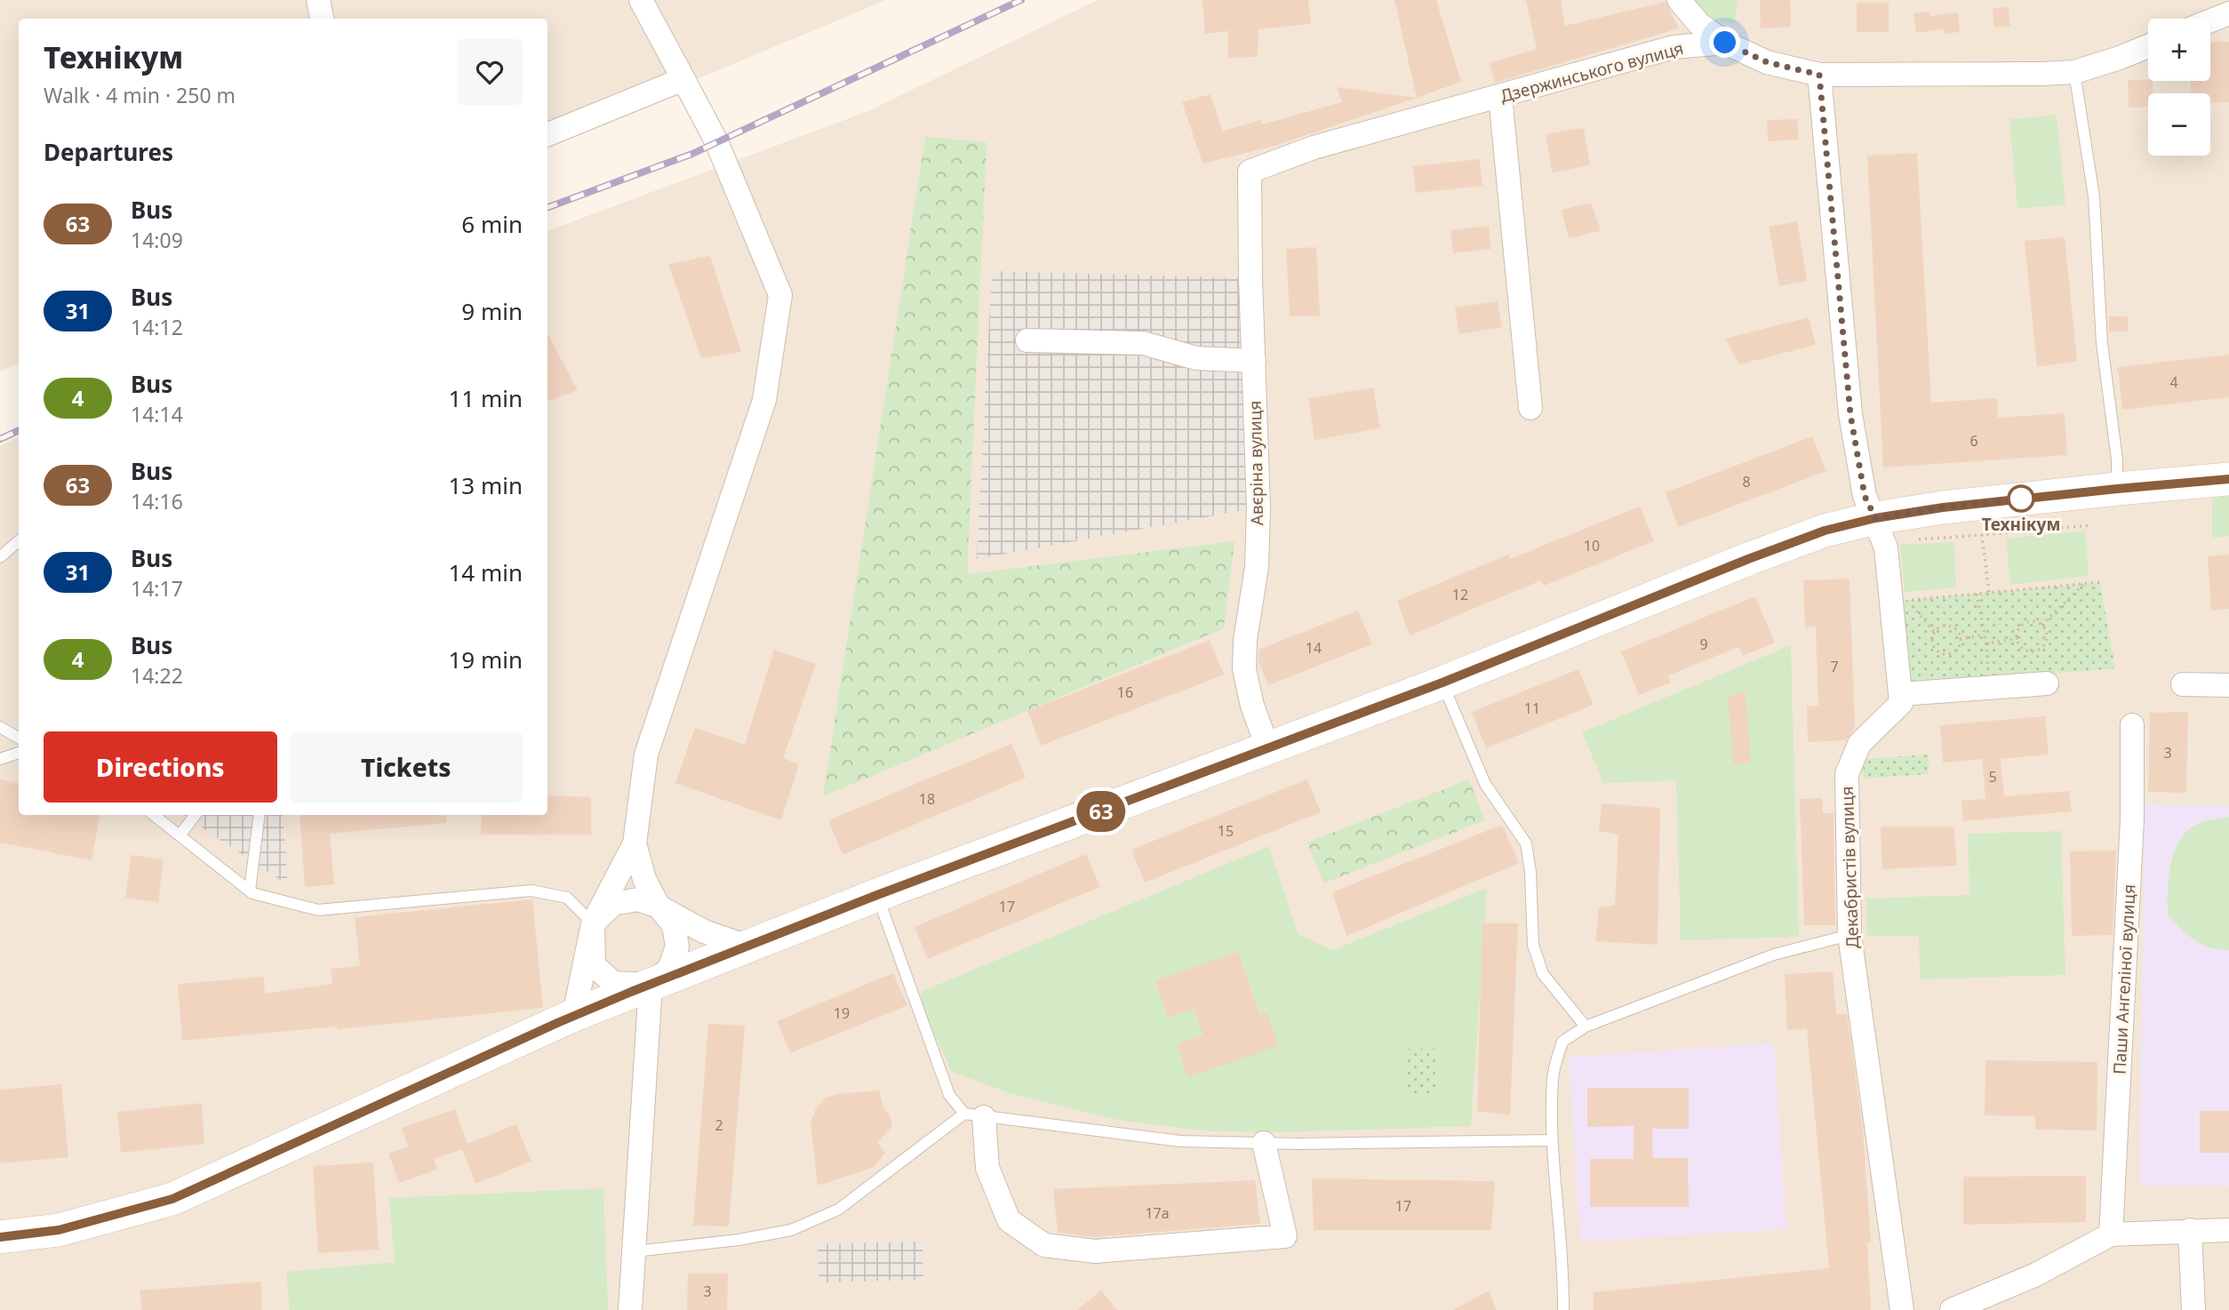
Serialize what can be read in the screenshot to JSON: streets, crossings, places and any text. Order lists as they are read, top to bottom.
{
  "streets": {
    "street": [
      "Дзержинського вулиця",
      "Авєріна вулиця",
      "Декабристів вулиця",
      "Паши Ангеліної вулиця"
    ]
  },
  "crossings": [
    ["Дзержинського вулиця", "Авєріна вулиця"]
  ],
  "places": ["Технікум"],
  "lines": ["bus line 63"],
  "house_numbers": [
    "4",
    "6",
    "8",
    "10",
    "12",
    "9",
    "14",
    "7",
    "16",
    "11",
    "3",
    "5",
    "18",
    "15",
    "17",
    "19",
    "2",
    "17",
    "17а",
    "3"
  ],
  "page": {
    "on_map": "63",
    "map_buttons": ["+", "−"],
    "heading": [
      ["Технікум", "Walk · 4 min · 250 m"],
      "Departures"
    ],
    "list": [
      {
        "mark": "63",
        "name": "Bus",
        "note": "14:09",
        "value": "6 min"
      },
      {
        "mark": "31",
        "name": "Bus",
        "note": "14:12",
        "value": "9 min"
      },
      {
        "mark": "4",
        "name": "Bus",
        "note": "14:14",
        "value": "11 min"
      },
      {
        "mark": "63",
        "name": "Bus",
        "note": "14:16",
        "value": "13 min"
      },
      {
        "mark": "31",
        "name": "Bus",
        "note": "14:17",
        "value": "14 min"
      },
      {
        "mark": "4",
        "name": "Bus",
        "note": "14:22",
        "value": "19 min"
      }
    ],
    "buttons": ["Directions", "Tickets"]
  }
}
